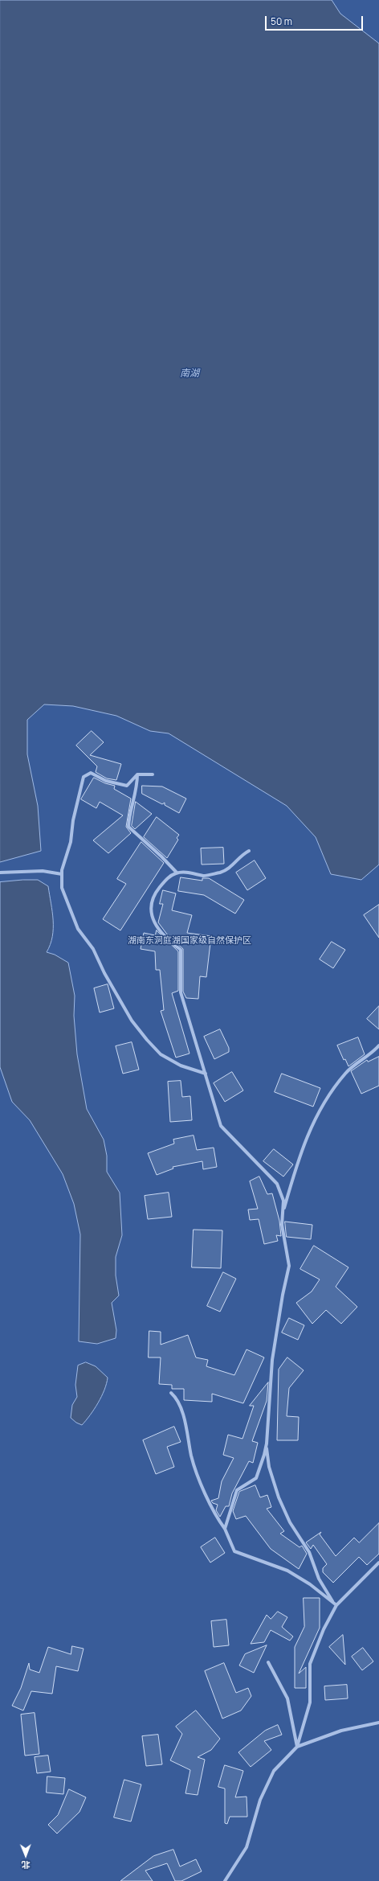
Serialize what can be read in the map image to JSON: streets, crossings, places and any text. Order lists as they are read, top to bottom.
{
  "water": ["南湖"],
  "parks": ["湖南东洞庭湖国家级自然保护区"],
  "scale_bar": "50 m",
  "north": "bottom"
}
